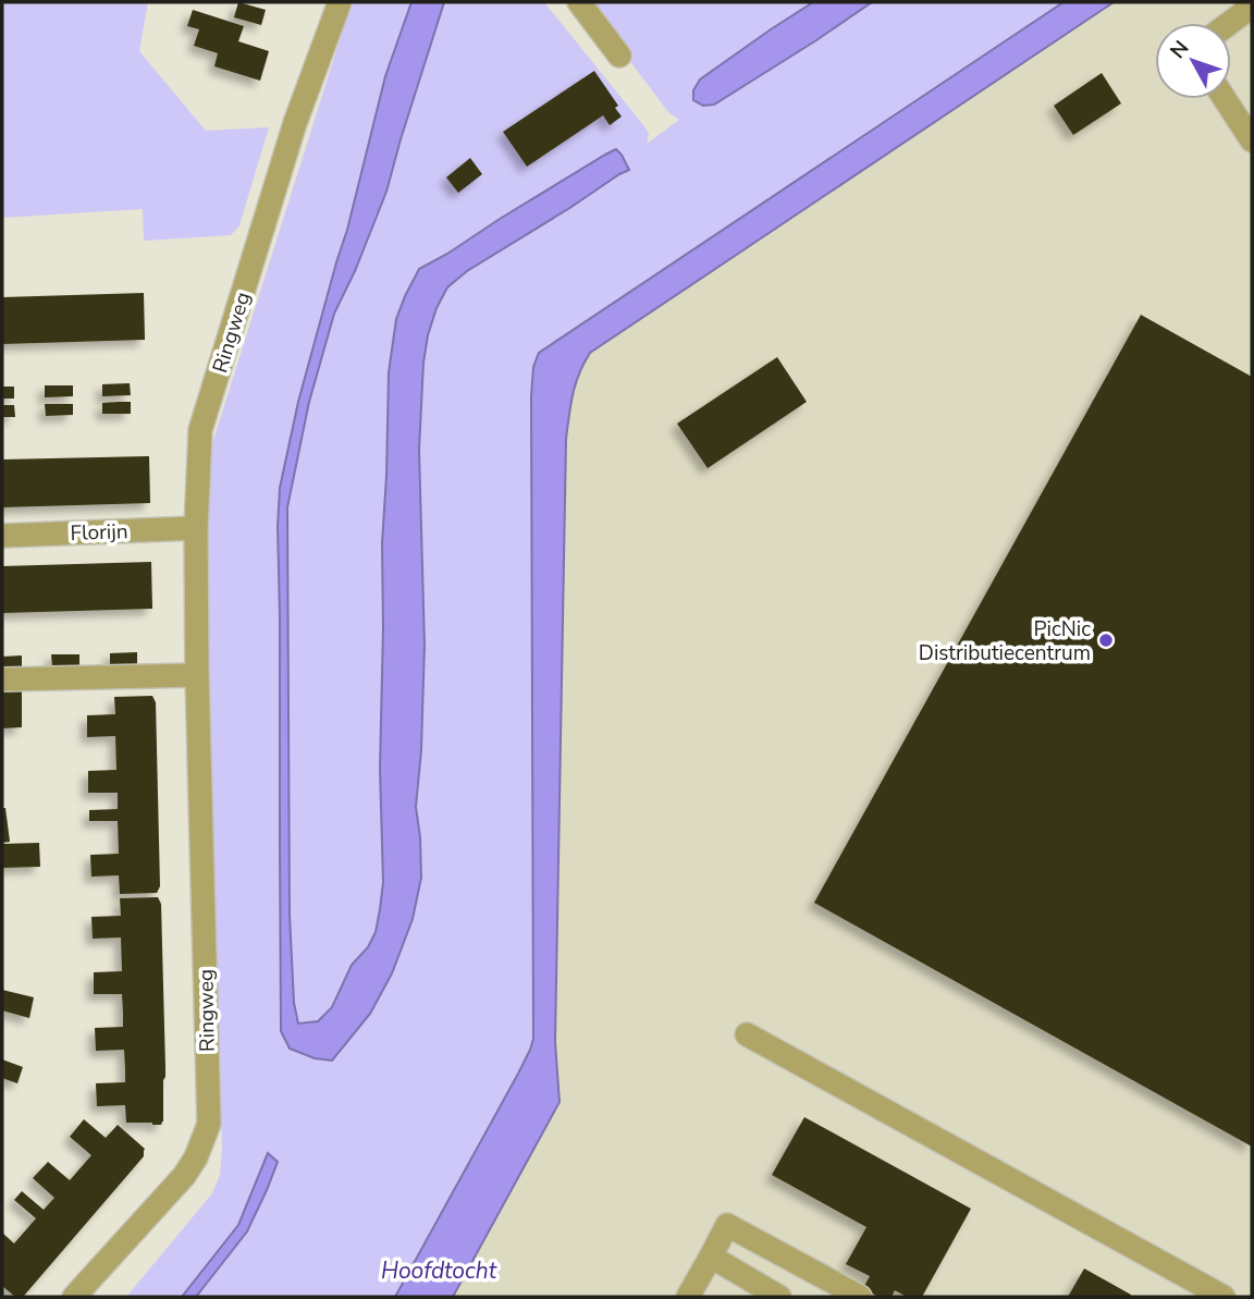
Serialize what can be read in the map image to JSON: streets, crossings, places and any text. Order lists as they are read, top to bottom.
{
  "streets": {
    "street": ["Ringweg", "Florijn"]
  },
  "crossings": [
    ["Ringweg", "Florijn"]
  ],
  "water": ["Hoofdtocht"],
  "places": ["PicNic Distributiecentrum"],
  "north": "top left"
}
